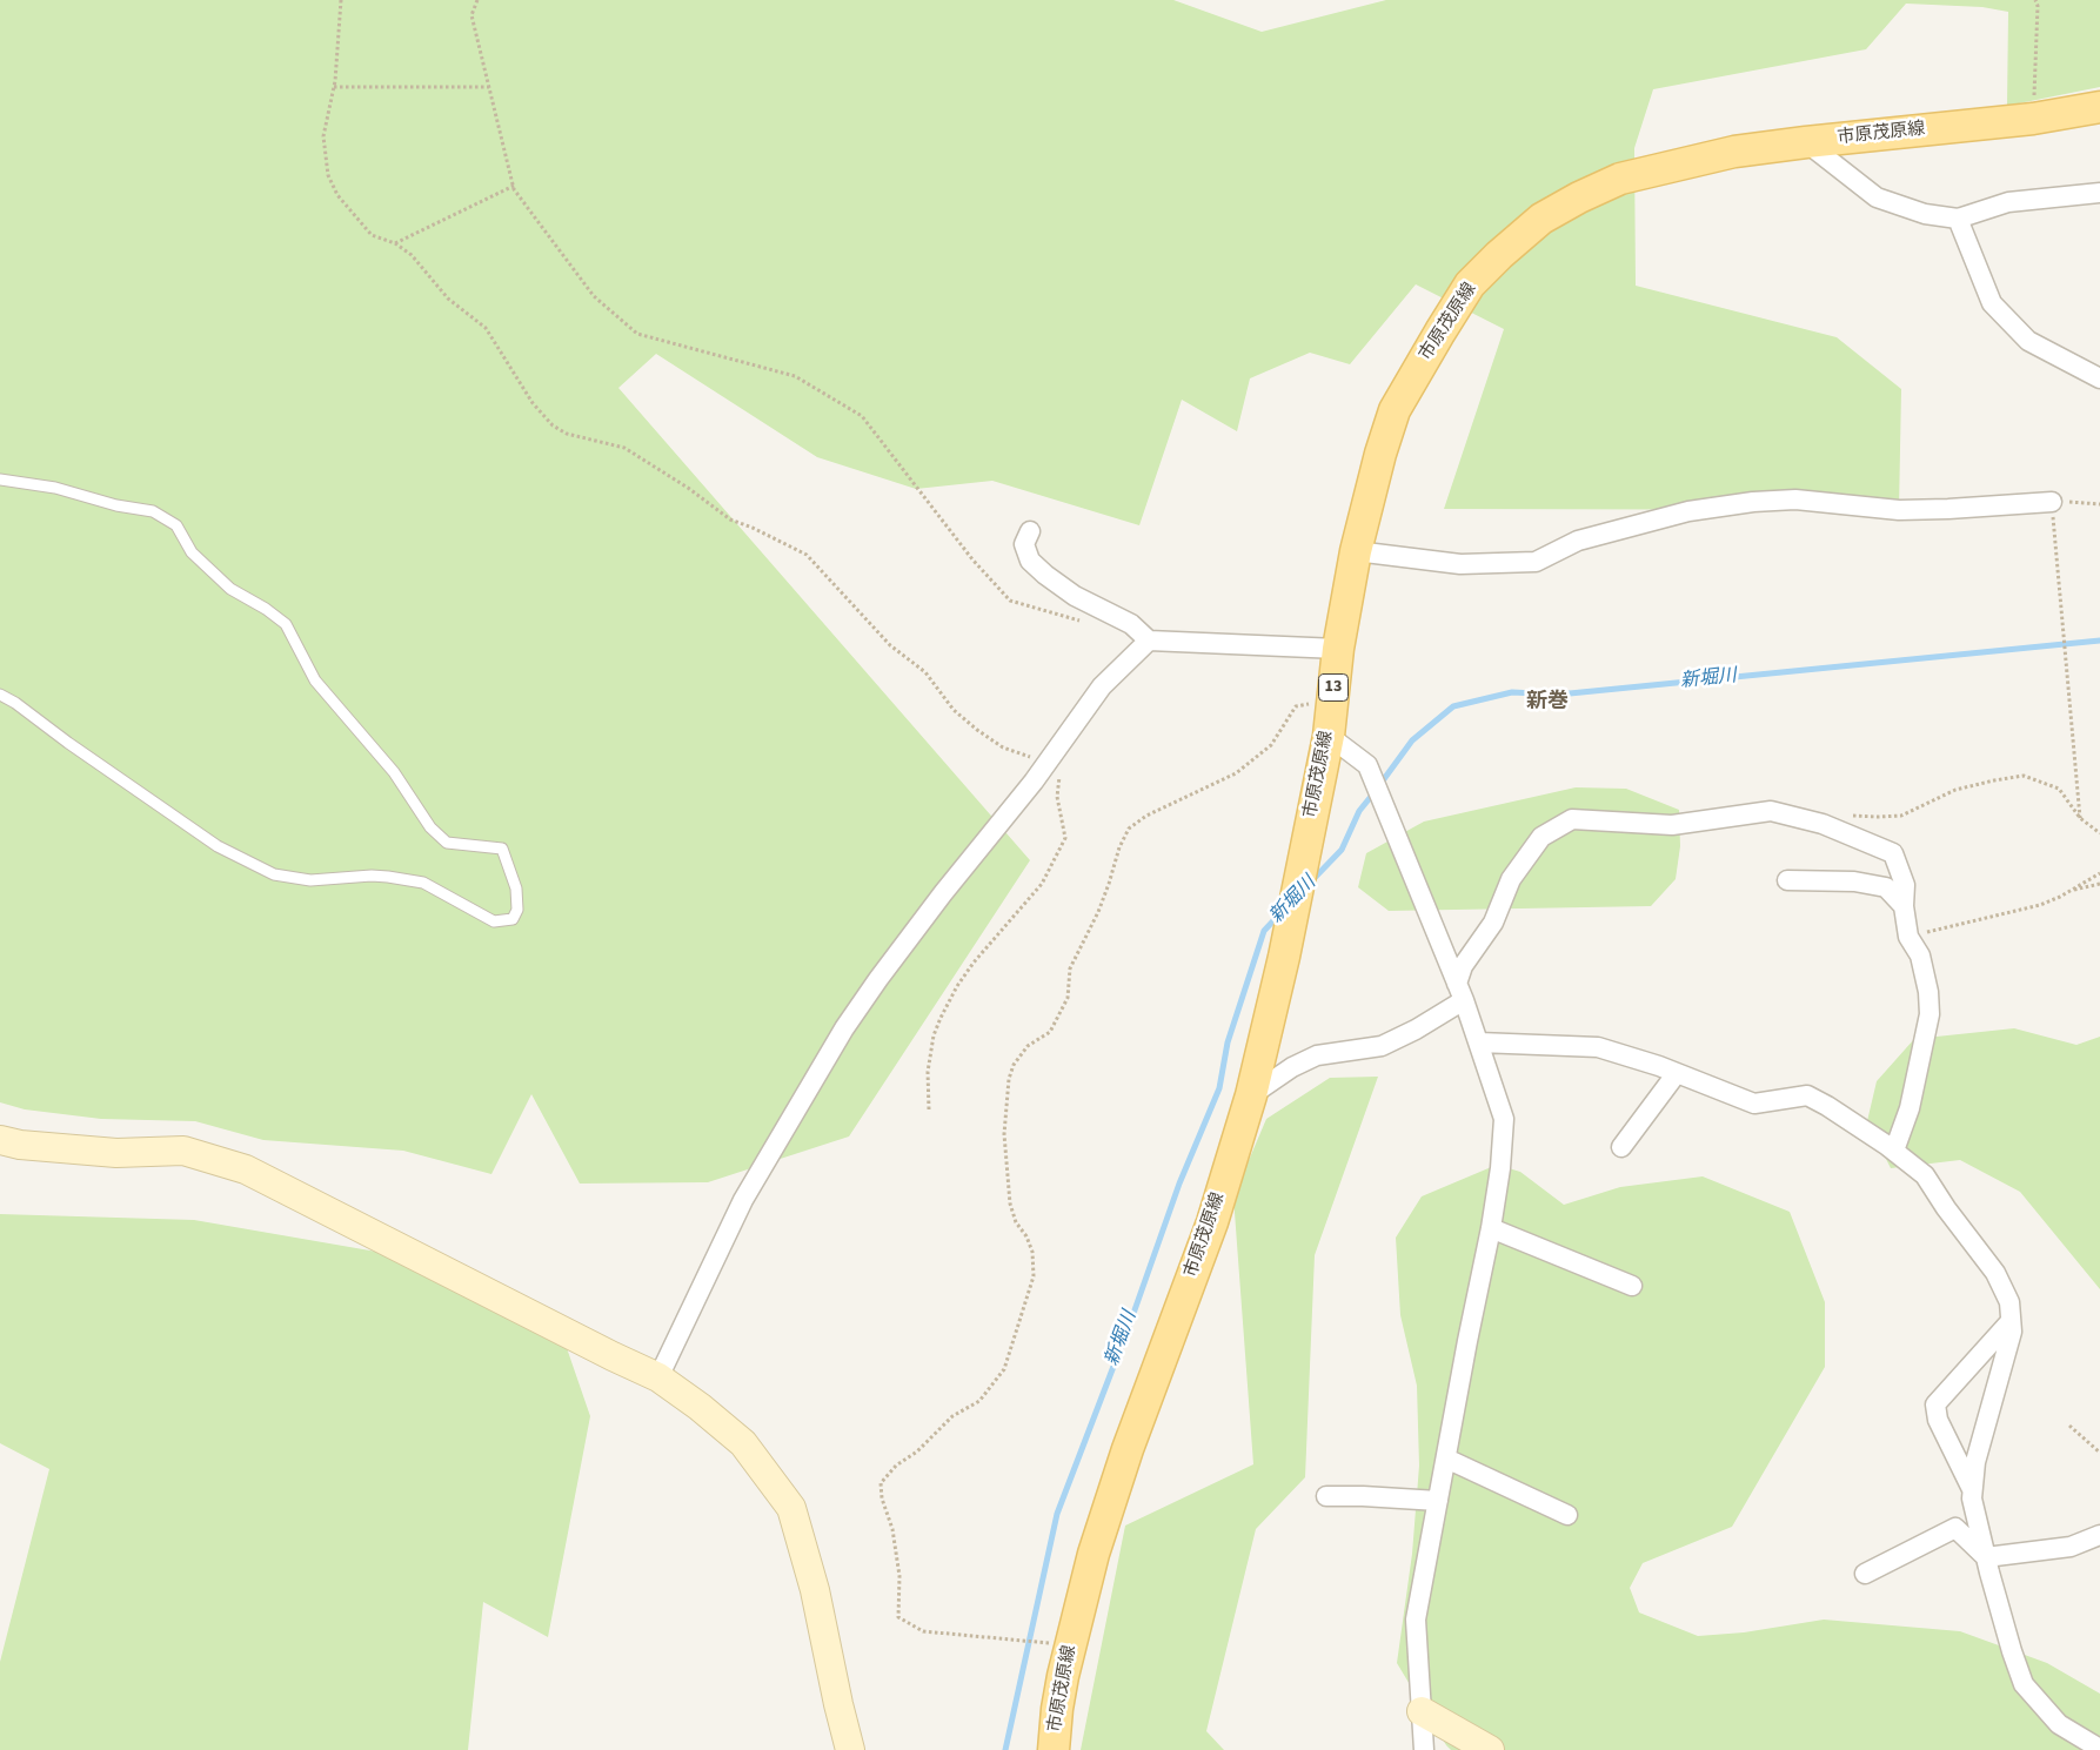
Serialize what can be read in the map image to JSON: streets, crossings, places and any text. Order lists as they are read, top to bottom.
{
  "streets": {
    "main road": ["市原茂原線", "13"]
  },
  "districts": ["新巻"],
  "water": ["新堀川"]
}
